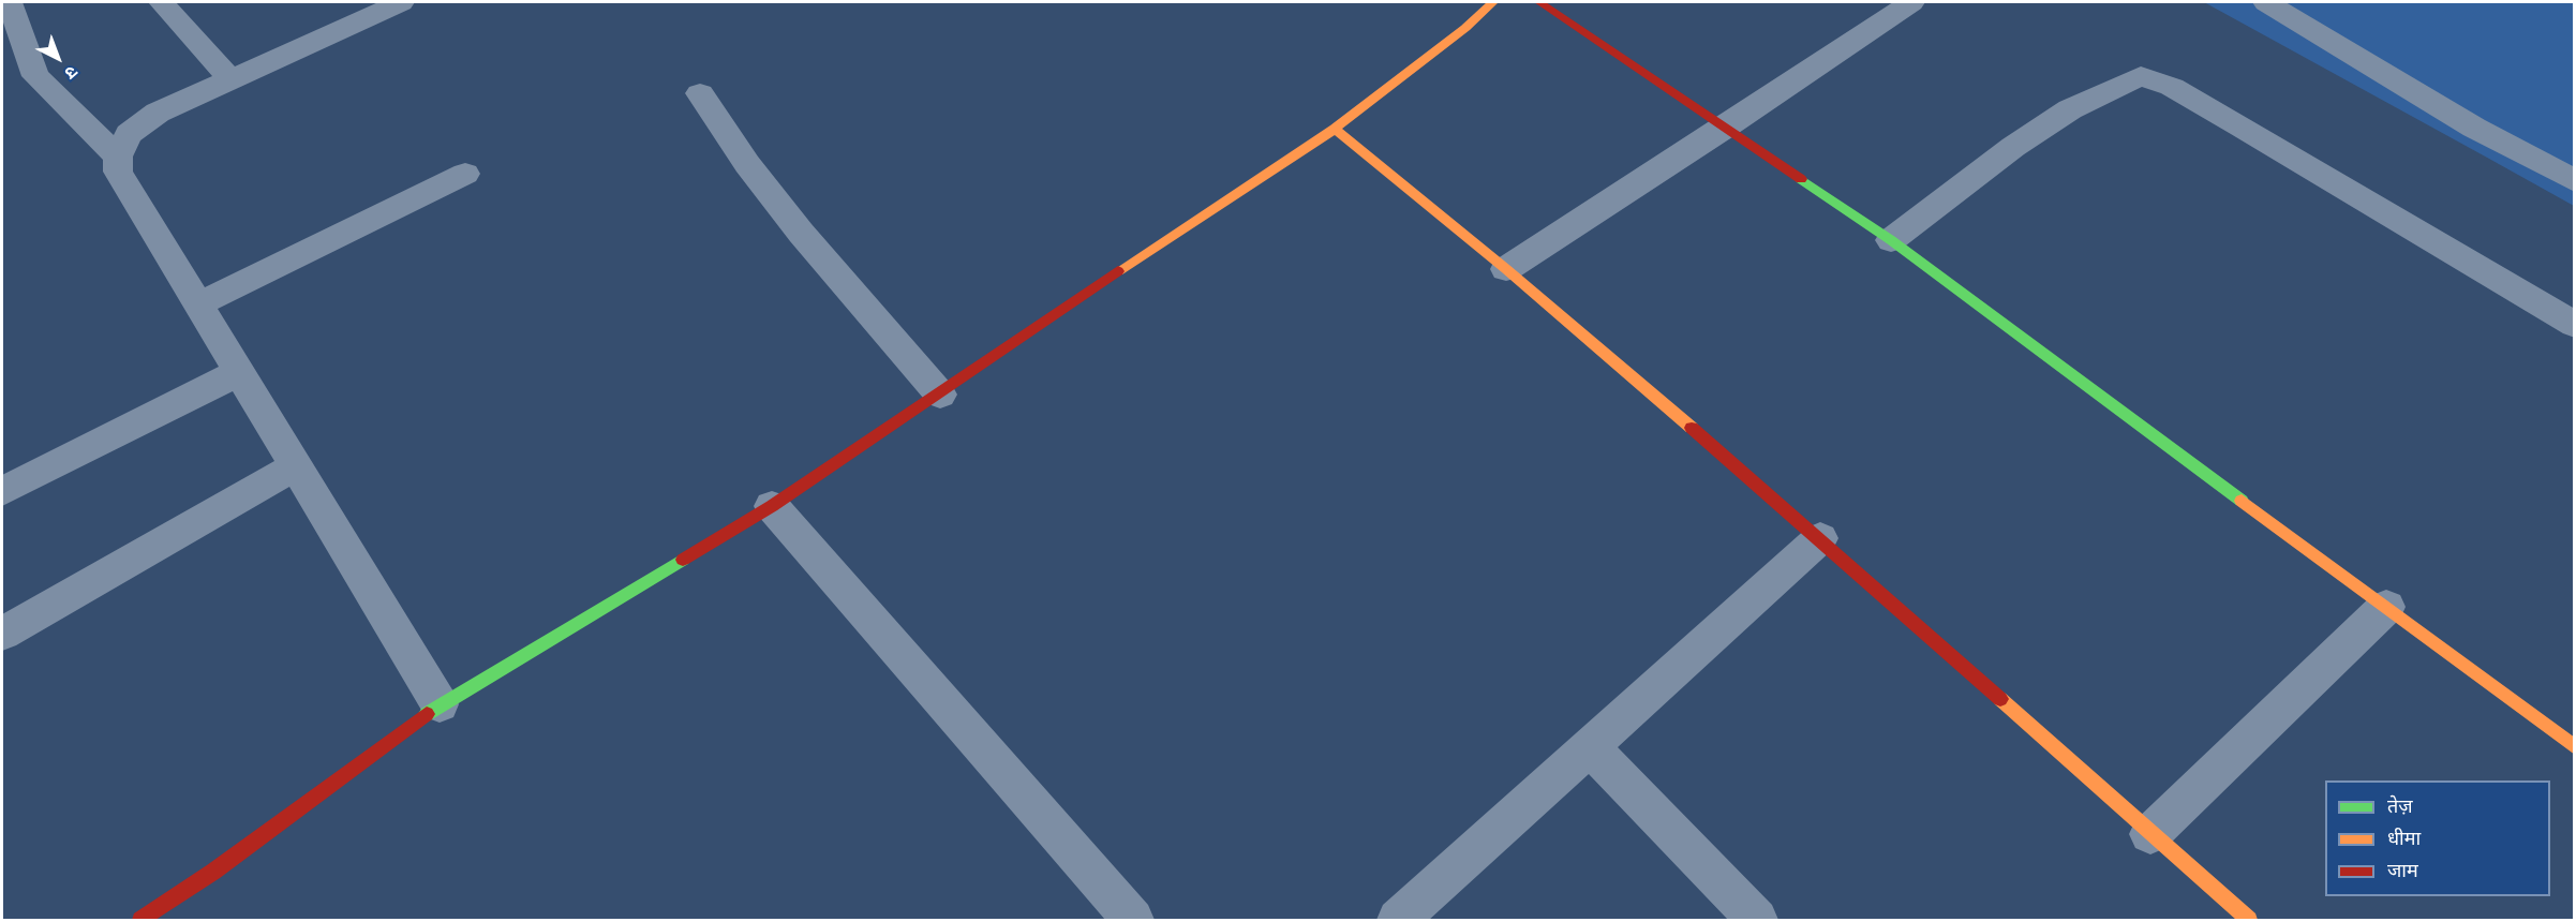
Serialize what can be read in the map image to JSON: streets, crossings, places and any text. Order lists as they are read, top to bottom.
{
  "legend": ["तेज़", "धीमा", "जाम"],
  "north": "bottom right"
}
